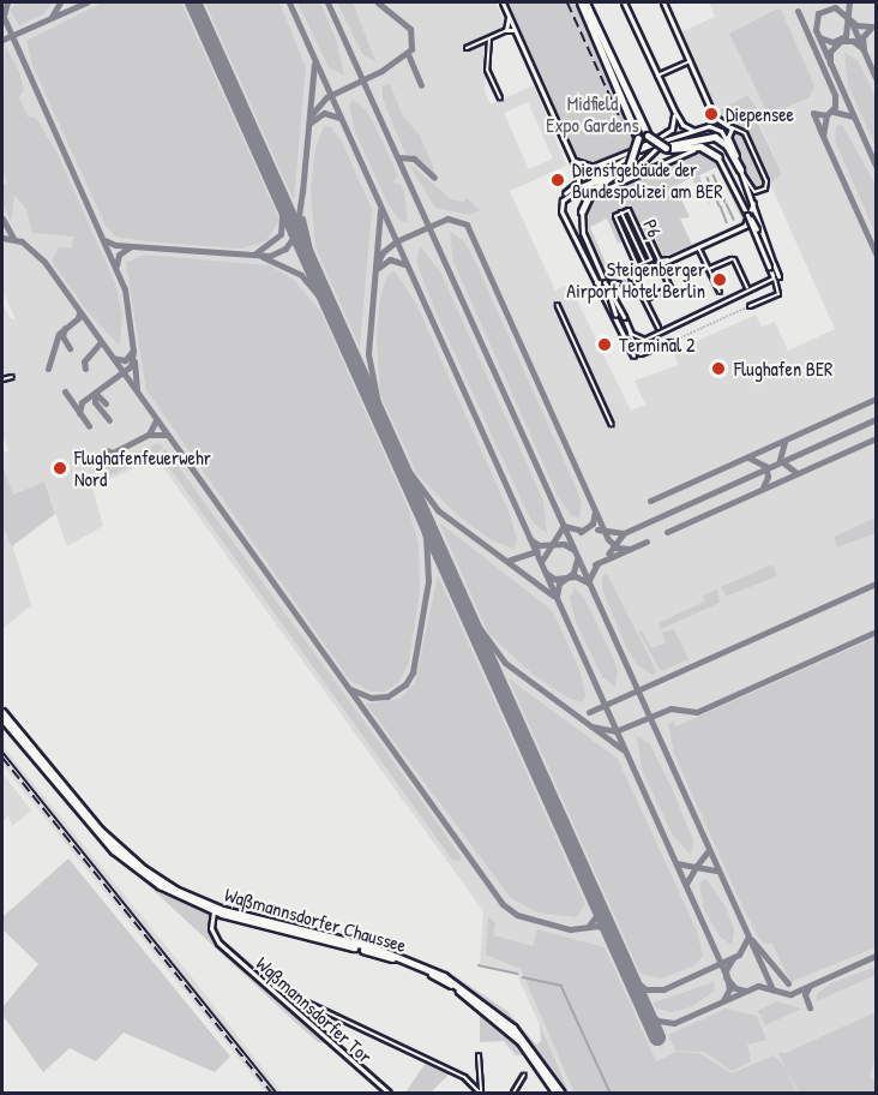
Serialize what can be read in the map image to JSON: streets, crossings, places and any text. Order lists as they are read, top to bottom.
{
  "streets": {
    "main road": ["Waßmannsdorfer Chaussee"],
    "street": ["P6", "Waßmannsdorfer Tor"]
  },
  "crossings": [
    ["Waßmannsdorfer Chaussee", "Waßmannsdorfer Tor"]
  ],
  "parks": ["Midfield Expo Gardens"],
  "places": [
    "Diepensee",
    "Dienstgebäude der Bundespolizei am BER",
    "Steigenberger Airport Hotel Berlin",
    "Terminal 2",
    "Flughafen BER",
    "Flughafenfeuerwehr Nord"
  ]
}
